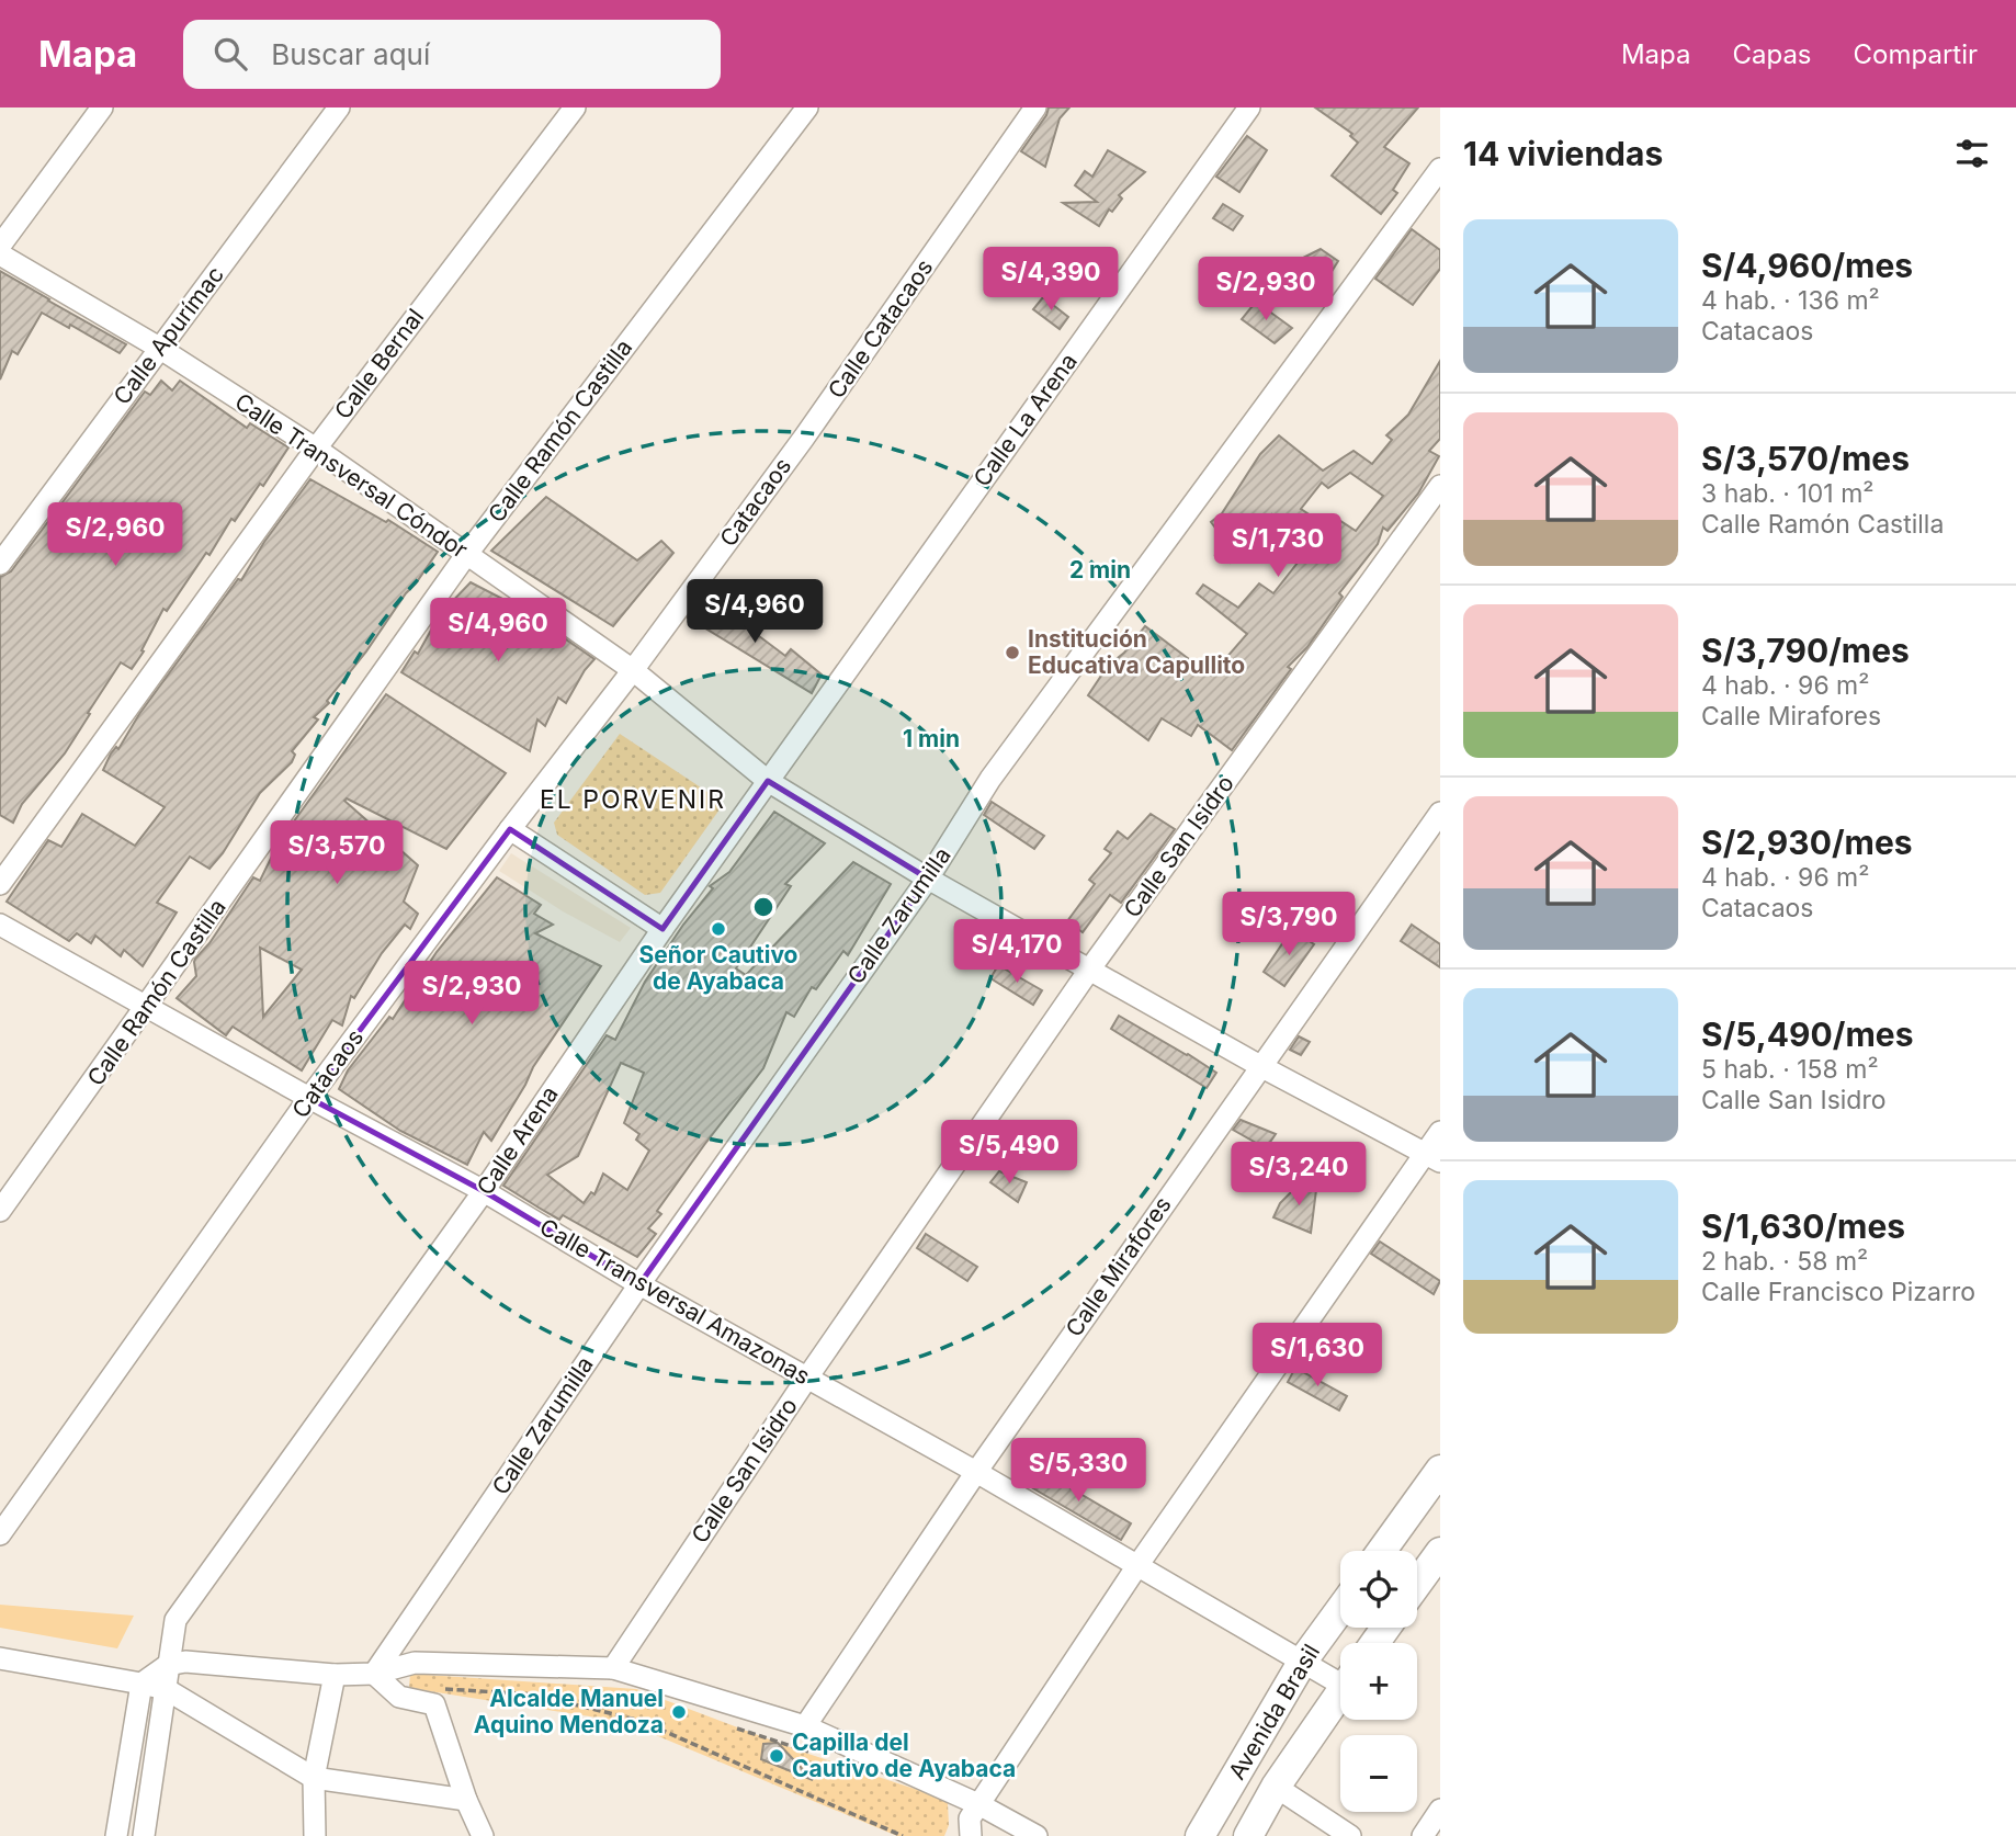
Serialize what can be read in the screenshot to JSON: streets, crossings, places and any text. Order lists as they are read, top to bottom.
{
  "streets": {
    "street": [
      "Calle Catacaos",
      "Calle Apurímac",
      "Calle Bernal",
      "Calle La Arena",
      "Calle Ramón Castilla",
      "Calle Transversal Cóndor",
      "Catacaos",
      "Calle San Isidro",
      "Calle Zarumilla",
      "Calle Arena",
      "Calle Mirafores",
      "Calle Transversal Amazonas",
      "Avenida Brasil"
    ]
  },
  "crossings": [
    ["Calle Catacaos", "Catacaos"],
    ["Calle Apurímac", "Calle Transversal Cóndor"],
    ["Calle Bernal", "Calle Transversal Cóndor"],
    ["Calle La Arena", "Calle Arena"],
    ["Calle Ramón Castilla", "Calle Transversal Cóndor"],
    ["Calle Ramón Castilla", "Calle Transversal Amazonas"],
    ["Calle Transversal Cóndor", "Catacaos"],
    ["Calle Transversal Cóndor", "Calle San Isidro"],
    ["Calle Transversal Cóndor", "Calle Zarumilla"],
    ["Calle Transversal Cóndor", "Calle Arena"],
    ["Calle Transversal Cóndor", "Calle Mirafores"],
    ["Catacaos", "Calle Transversal Amazonas"],
    ["Calle San Isidro", "Calle Transversal Amazonas"],
    ["Calle Zarumilla", "Calle Transversal Amazonas"],
    ["Calle Arena", "Calle Transversal Amazonas"],
    ["Calle Mirafores", "Calle Transversal Amazonas"],
    ["Calle Transversal Amazonas", "Avenida Brasil"]
  ],
  "districts": ["EL PORVENIR"],
  "places": [
    "Institución Educativa Capullito",
    "Señor Cautivo de Ayabaca",
    "Alcalde Manuel Aquino Mendoza",
    "Capilla del Cautivo de Ayabaca"
  ],
  "page": {
    "header": "Mapa",
    "search": "Buscar aquí",
    "nav": ["Mapa", "Capas", "Compartir"],
    "heading": "14 viviendas",
    "list": [
      {
        "name": "S/4,960/mes",
        "note": "4 hab. · 136 m² · Catacaos"
      },
      {
        "name": "S/3,570/mes",
        "note": "3 hab. · 101 m² · Calle Ramón Castilla"
      },
      {
        "name": "S/3,790/mes",
        "note": "4 hab. · 96 m² · Calle Mirafores"
      },
      {
        "name": "S/2,930/mes",
        "note": "4 hab. · 96 m² · Catacaos"
      },
      {
        "name": "S/5,490/mes",
        "note": "5 hab. · 158 m² · Calle San Isidro"
      },
      {
        "name": "S/1,630/mes",
        "note": "2 hab. · 58 m² · Calle Francisco Pizarro"
      }
    ],
    "price": [
      "S/4,390",
      "S/2,930",
      "S/2,960",
      "S/1,730",
      "S/4,960",
      "S/4,960",
      "S/3,570",
      "S/3,790",
      "S/4,170",
      "S/2,930",
      "S/5,490",
      "S/3,240",
      "S/1,630",
      "S/5,330"
    ],
    "map_buttons": ["+", "−"]
  },
  "rings": ["2 min", "1 min"]
}
